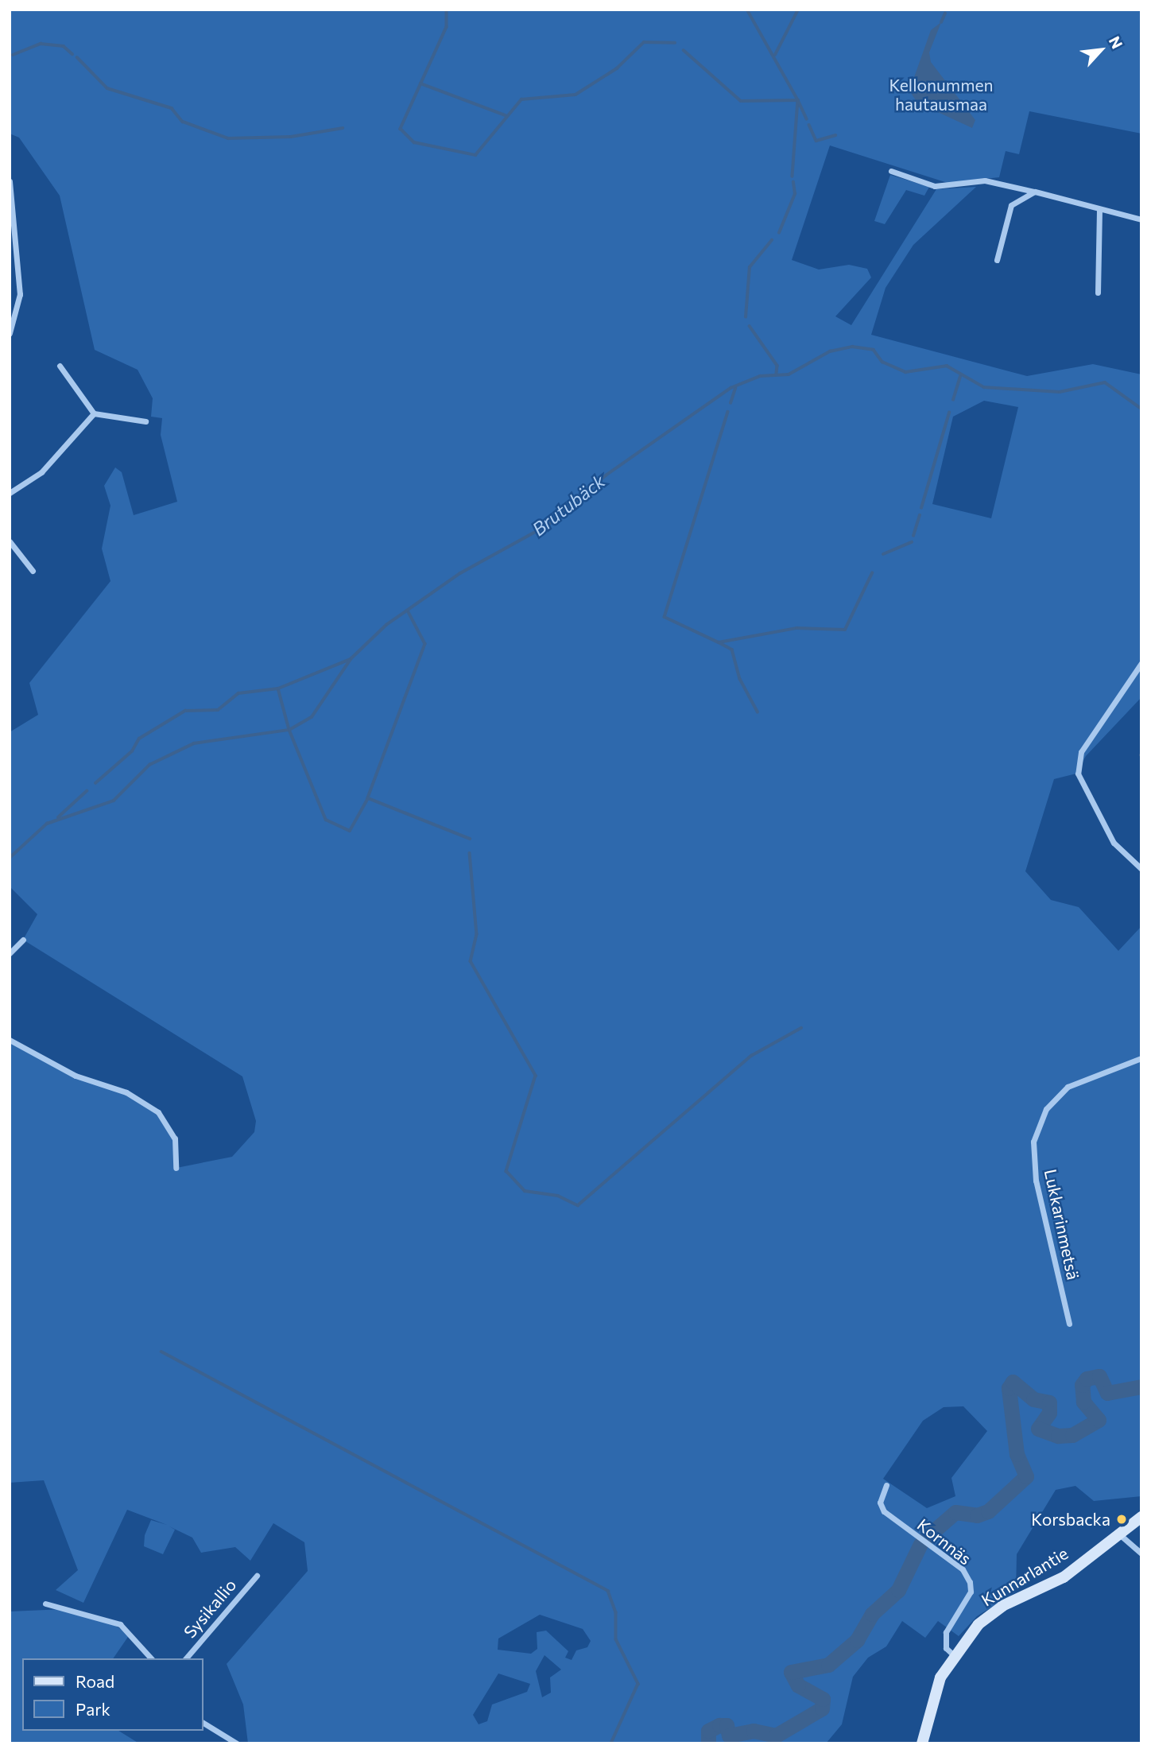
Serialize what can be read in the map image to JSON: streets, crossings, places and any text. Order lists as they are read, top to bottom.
{
  "streets": {
    "main road": ["Kunnarlantie"],
    "street": ["Lukkarinmetsä", "Kornnäs", "Sysikallio"]
  },
  "crossings": [
    ["Kornnäs", "Kunnarlantie"]
  ],
  "water": ["Brutubäck"],
  "parks": ["Kellonummen hautausmaa"],
  "places": ["Korsbacka"],
  "legend": ["Road", "Park"],
  "north": "top right"
}
